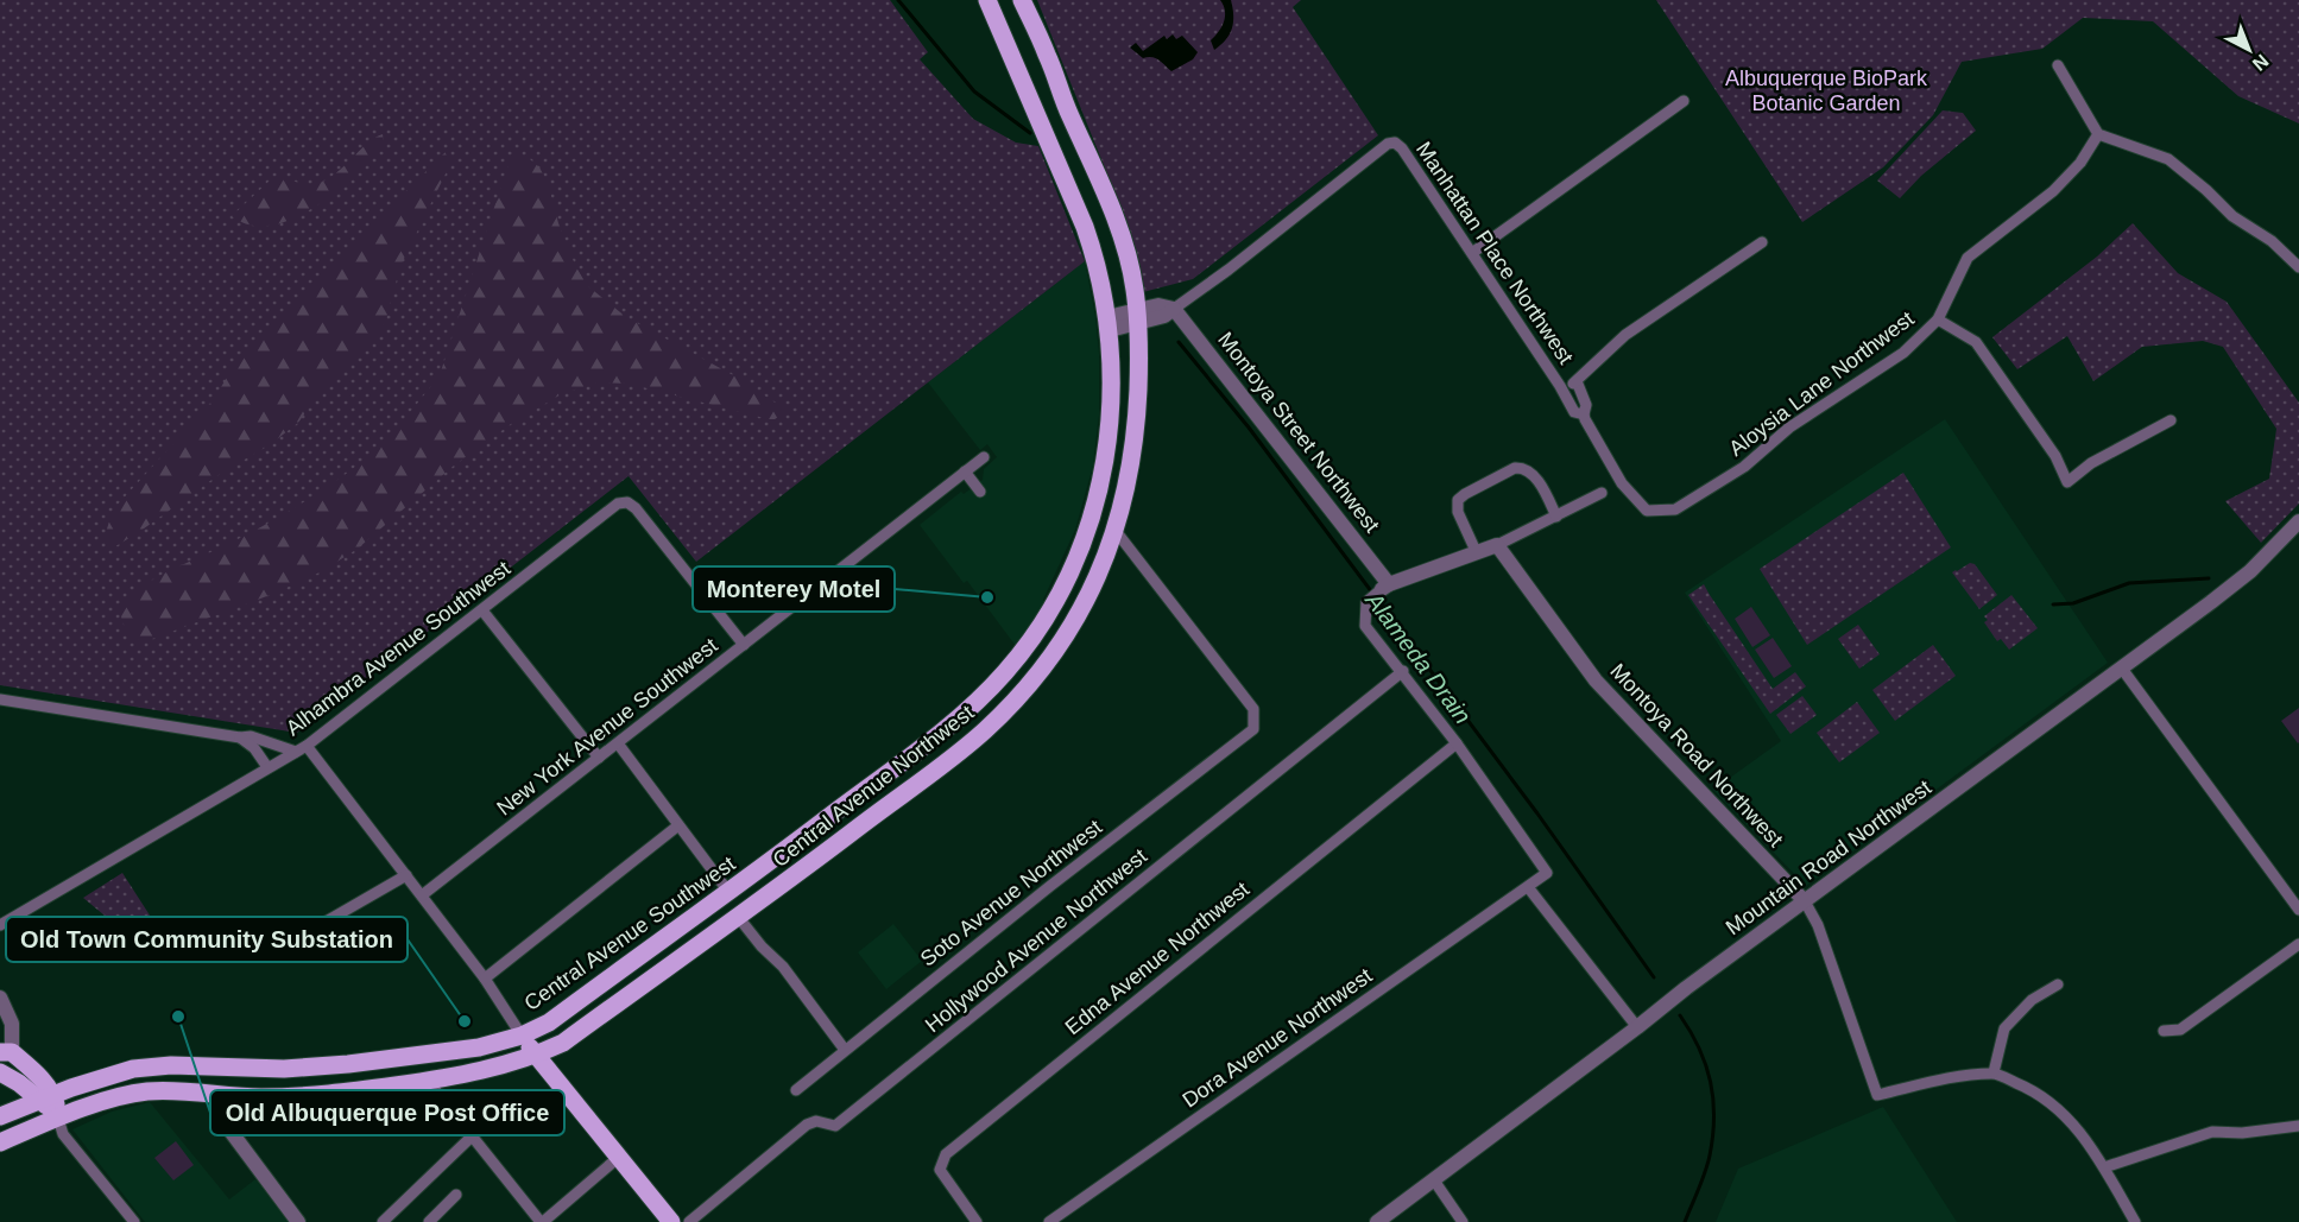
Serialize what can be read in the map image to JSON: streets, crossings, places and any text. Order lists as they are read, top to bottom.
{
  "streets": {
    "main road": ["Central Avenue Northwest", "Central Avenue Southwest"],
    "street": [
      "Manhattan Place Northwest",
      "Aloysia Lane Northwest",
      "Montoya Street Northwest",
      "Alhambra Avenue Southwest",
      "New York Avenue Southwest",
      "Montoya Road Northwest",
      "Mountain Road Northwest",
      "Soto Avenue Northwest",
      "Hollywood Avenue Northwest",
      "Edna Avenue Northwest",
      "Dora Avenue Northwest"
    ]
  },
  "crossings": [
    ["Manhattan Place Northwest", "Aloysia Lane Northwest"],
    ["Manhattan Place Northwest", "Montoya Street Northwest"],
    ["Alhambra Avenue Southwest", "New York Avenue Southwest"],
    ["Montoya Road Northwest", "Mountain Road Northwest"],
    ["Central Avenue Northwest", "Soto Avenue Northwest"]
  ],
  "water": ["Alameda Drain"],
  "parks": ["Albuquerque BioPark Botanic Garden"],
  "places": ["Monterey Motel", "Old Albuquerque Post Office", "Old Town Community Substation"],
  "north": "bottom right"
}
